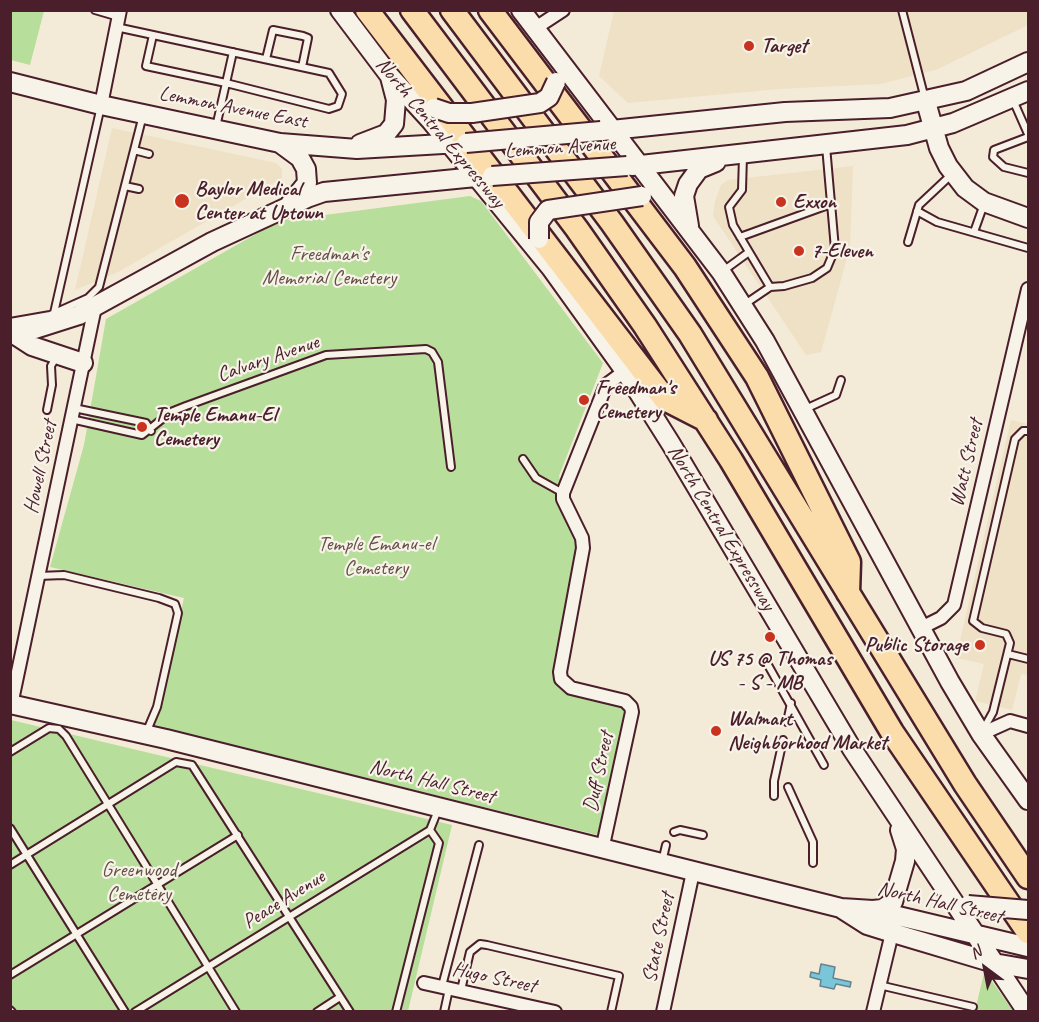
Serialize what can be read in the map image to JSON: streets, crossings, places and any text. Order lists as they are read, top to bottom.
{
  "streets": {
    "highway": ["North Central Expressway"],
    "main road": ["Lemmon Avenue East", "Lemmon Avenue", "North Hall Street"],
    "street": [
      "Watt Street",
      "Howell Street",
      "Duff Street",
      "State Street",
      "Hugo Street"
    ],
    "lane": ["Calvary Avenue", "Peace Avenue"]
  },
  "crossings": [
    ["Lemmon Avenue East", "North Central Expressway"],
    ["Lemmon Avenue East", "Lemmon Avenue"],
    ["North Central Expressway", "Lemmon Avenue"],
    ["North Central Expressway", "North Hall Street"],
    ["Lemmon Avenue", "Howell Street"],
    ["Howell Street", "North Hall Street"],
    ["Duff Street", "North Hall Street"],
    ["North Hall Street", "State Street"]
  ],
  "parks": ["Freedman's Memorial Cemetery", "Temple Emanu-el Cemetery", "Greenwood Cemetery"],
  "places": [
    "Target",
    "Baylor Medical Center at Uptown",
    "Exxon",
    "7-Eleven",
    "Freedman's Cemetery",
    "Temple Emanu-El Cemetery",
    "US 75 @ Thomas - S - MB",
    "Public Storage",
    "Walmart Neighborhood Market"
  ],
  "north": "top left"
}
